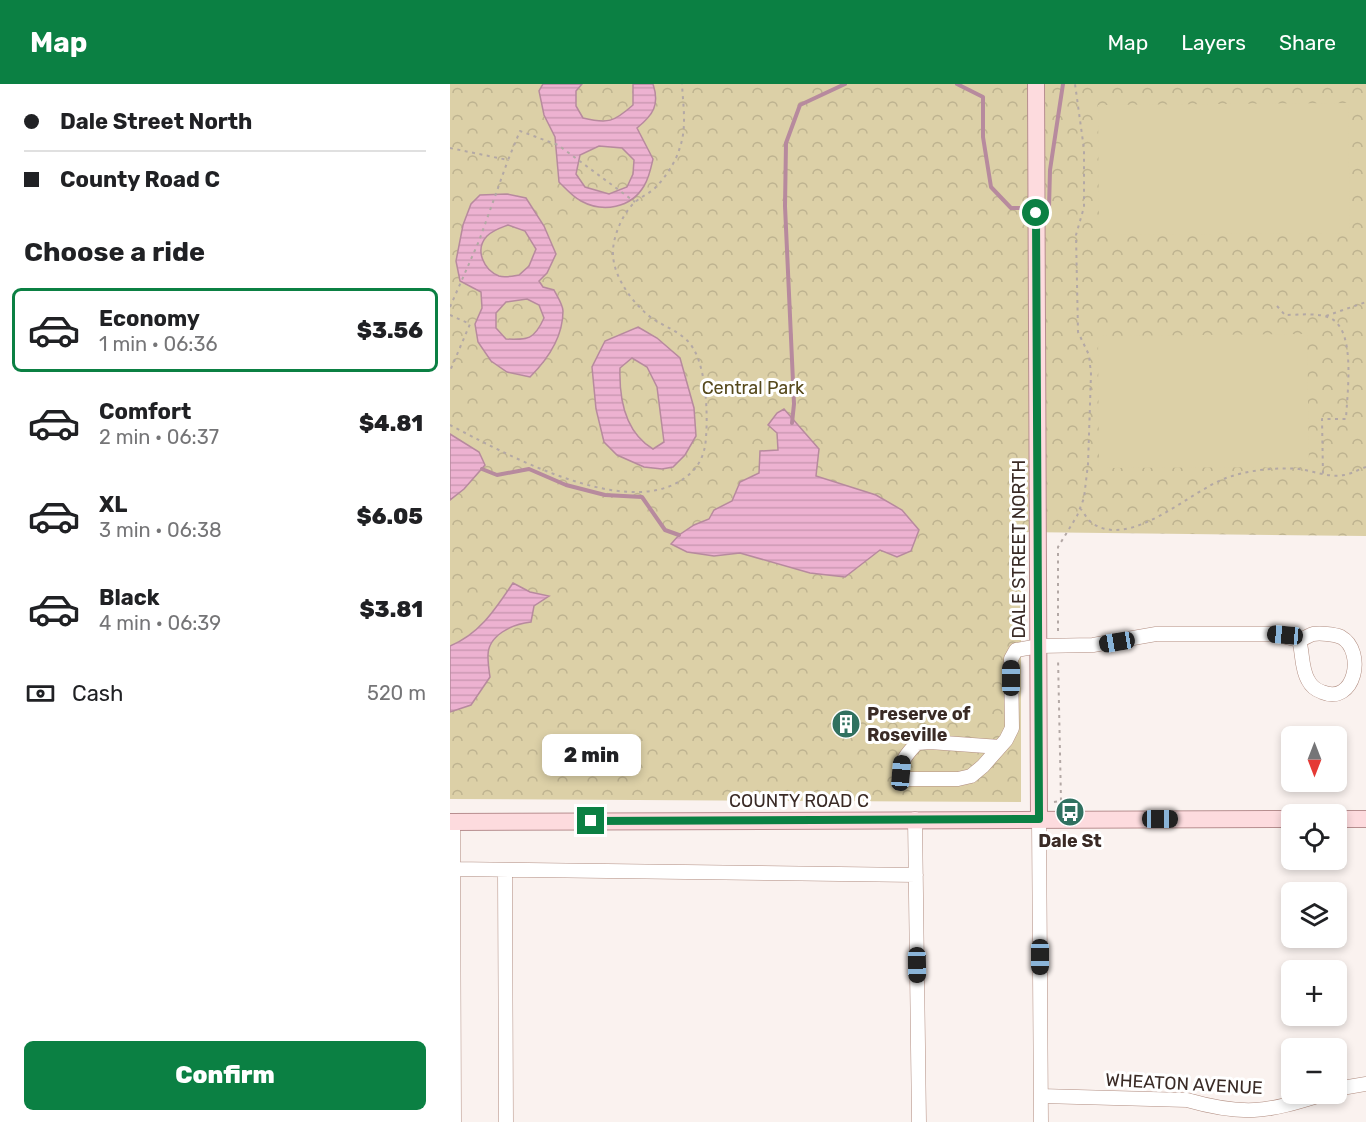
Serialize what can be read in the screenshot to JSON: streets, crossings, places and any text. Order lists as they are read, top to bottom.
{
  "streets": {
    "main road": ["DALE STREET NORTH", "COUNTY ROAD C"],
    "street": ["WHEATON AVENUE"]
  },
  "crossings": [
    ["DALE STREET NORTH", "COUNTY ROAD C"],
    ["DALE STREET NORTH", "WHEATON AVENUE"]
  ],
  "parks": ["Central Park"],
  "places": {
    "building": ["Preserve of Roseville"],
    "bus stop": ["Dale St"]
  },
  "north": "bottom",
  "page": {
    "header": "Map",
    "nav": ["Map", "Layers", "Share"],
    "banner": ["Dale Street North", "County Road C"],
    "heading": "Choose a ride",
    "list": [
      {
        "name": "Economy",
        "note": "1 min · 06:36",
        "value": "$3.56"
      },
      {
        "name": "Comfort",
        "note": "2 min · 06:37",
        "value": "$4.81"
      },
      {
        "name": "XL",
        "note": "3 min · 06:38",
        "value": "$6.05"
      },
      {
        "name": "Black",
        "note": "4 min · 06:39",
        "value": "$3.81"
      }
    ],
    "pay": ["Cash", "520 m"],
    "map_buttons": ["+", "−"],
    "bubble": "2 min",
    "buttons": "Confirm"
  }
}
